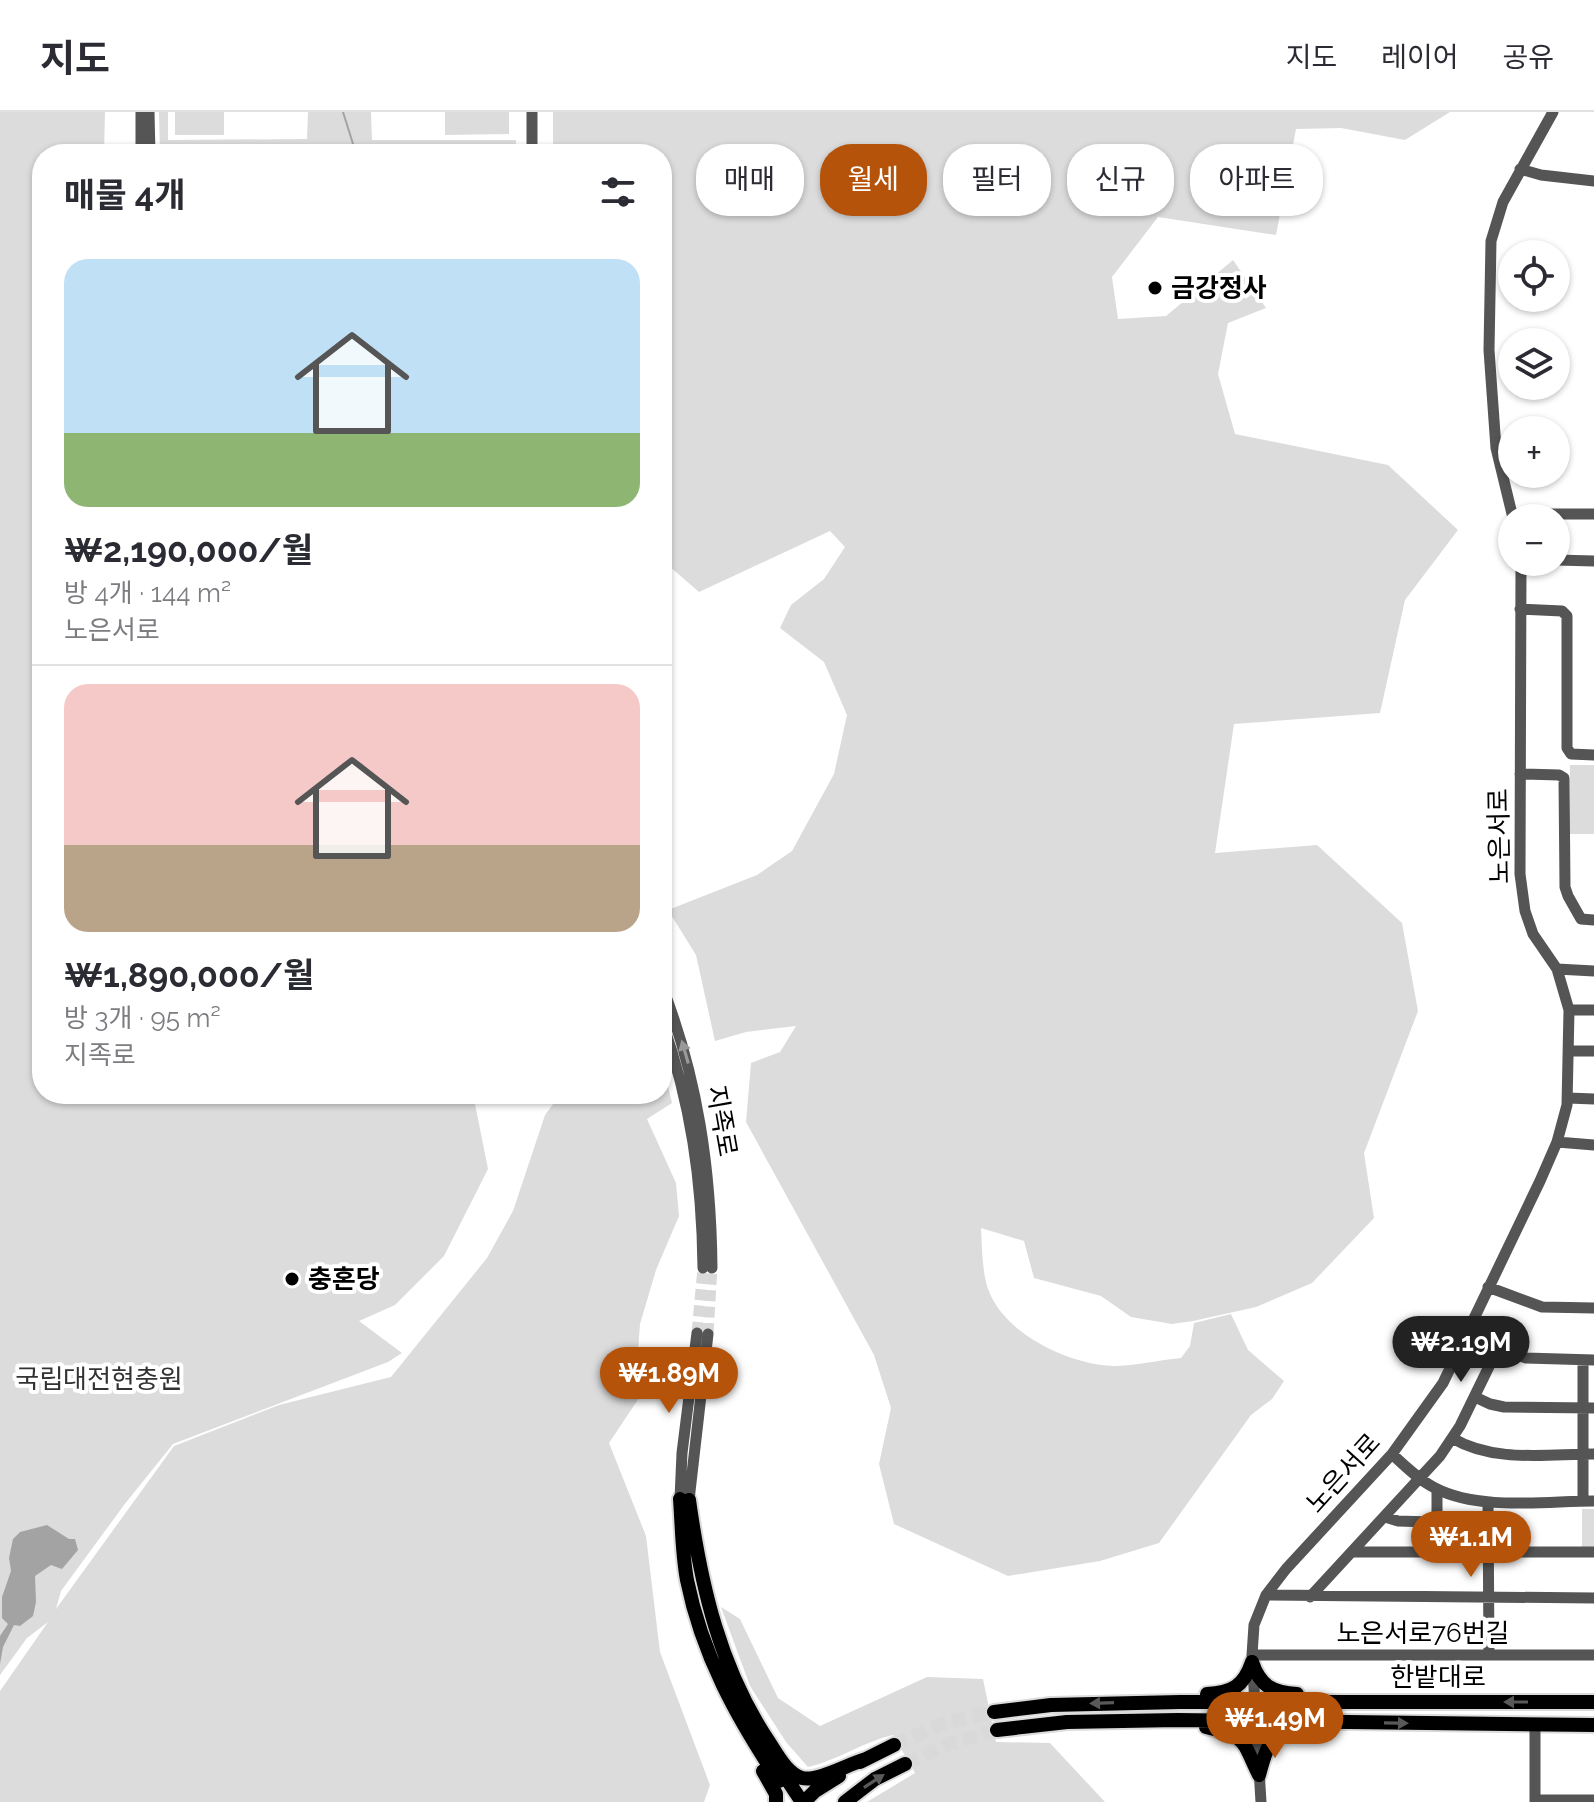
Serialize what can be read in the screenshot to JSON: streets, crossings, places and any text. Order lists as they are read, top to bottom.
{
  "streets": {
    "main road": ["한밭대로"],
    "street": ["노은서로", "지족로", "노은서로76번길"]
  },
  "crossings": [
    ["노은서로", "노은서로76번길"],
    ["노은서로", "한밭대로"]
  ],
  "parks": ["국립대전현충원"],
  "places": ["금강정사", "충혼당"],
  "page": {
    "header": "지도",
    "nav": ["지도", "레이어", "공유"],
    "chip": [
      "매매",
      "월세",
      "필터",
      "신규",
      "아파트"
    ],
    "heading": "매물 4개",
    "map_buttons": ["+", "−"],
    "list": [
      {
        "name": "₩2,190,000/월",
        "note": "방 4개 · 144 m² · 노은서로"
      },
      {
        "name": "₩1,890,000/월",
        "note": "방 3개 · 95 m² · 지족로"
      }
    ],
    "price": [
      "₩2.19M",
      "₩1.89M",
      "₩1.1M",
      "₩1.49M"
    ]
  }
}
